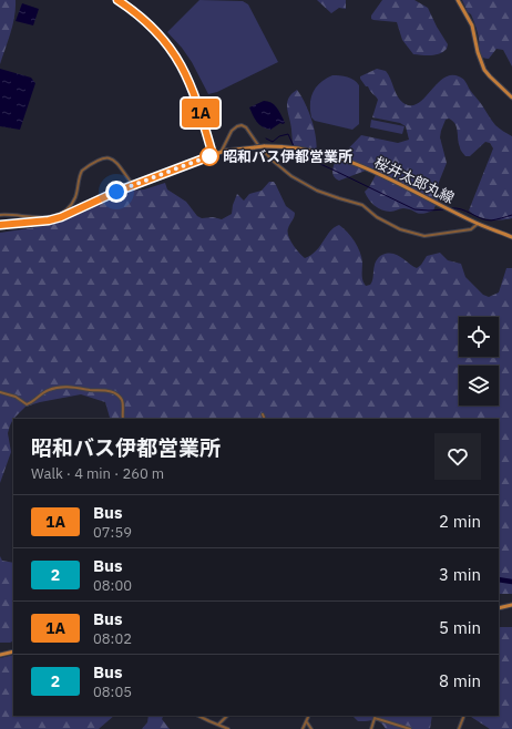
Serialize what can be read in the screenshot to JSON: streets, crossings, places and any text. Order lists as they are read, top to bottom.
{
  "streets": {
    "main road": ["桜井太郎丸線"]
  },
  "places": ["昭和バス伊都営業所"],
  "lines": ["bus line 1A"],
  "page": {
    "on_map": "1A",
    "heading": ["昭和バス伊都営業所", "Walk · 4 min · 260 m"],
    "list": [
      {
        "mark": "1A",
        "name": "Bus",
        "note": "07:59",
        "value": "2 min"
      },
      {
        "mark": "2",
        "name": "Bus",
        "note": "08:00",
        "value": "3 min"
      },
      {
        "mark": "1A",
        "name": "Bus",
        "note": "08:02",
        "value": "5 min"
      },
      {
        "mark": "2",
        "name": "Bus",
        "note": "08:05",
        "value": "8 min"
      }
    ]
  }
}
